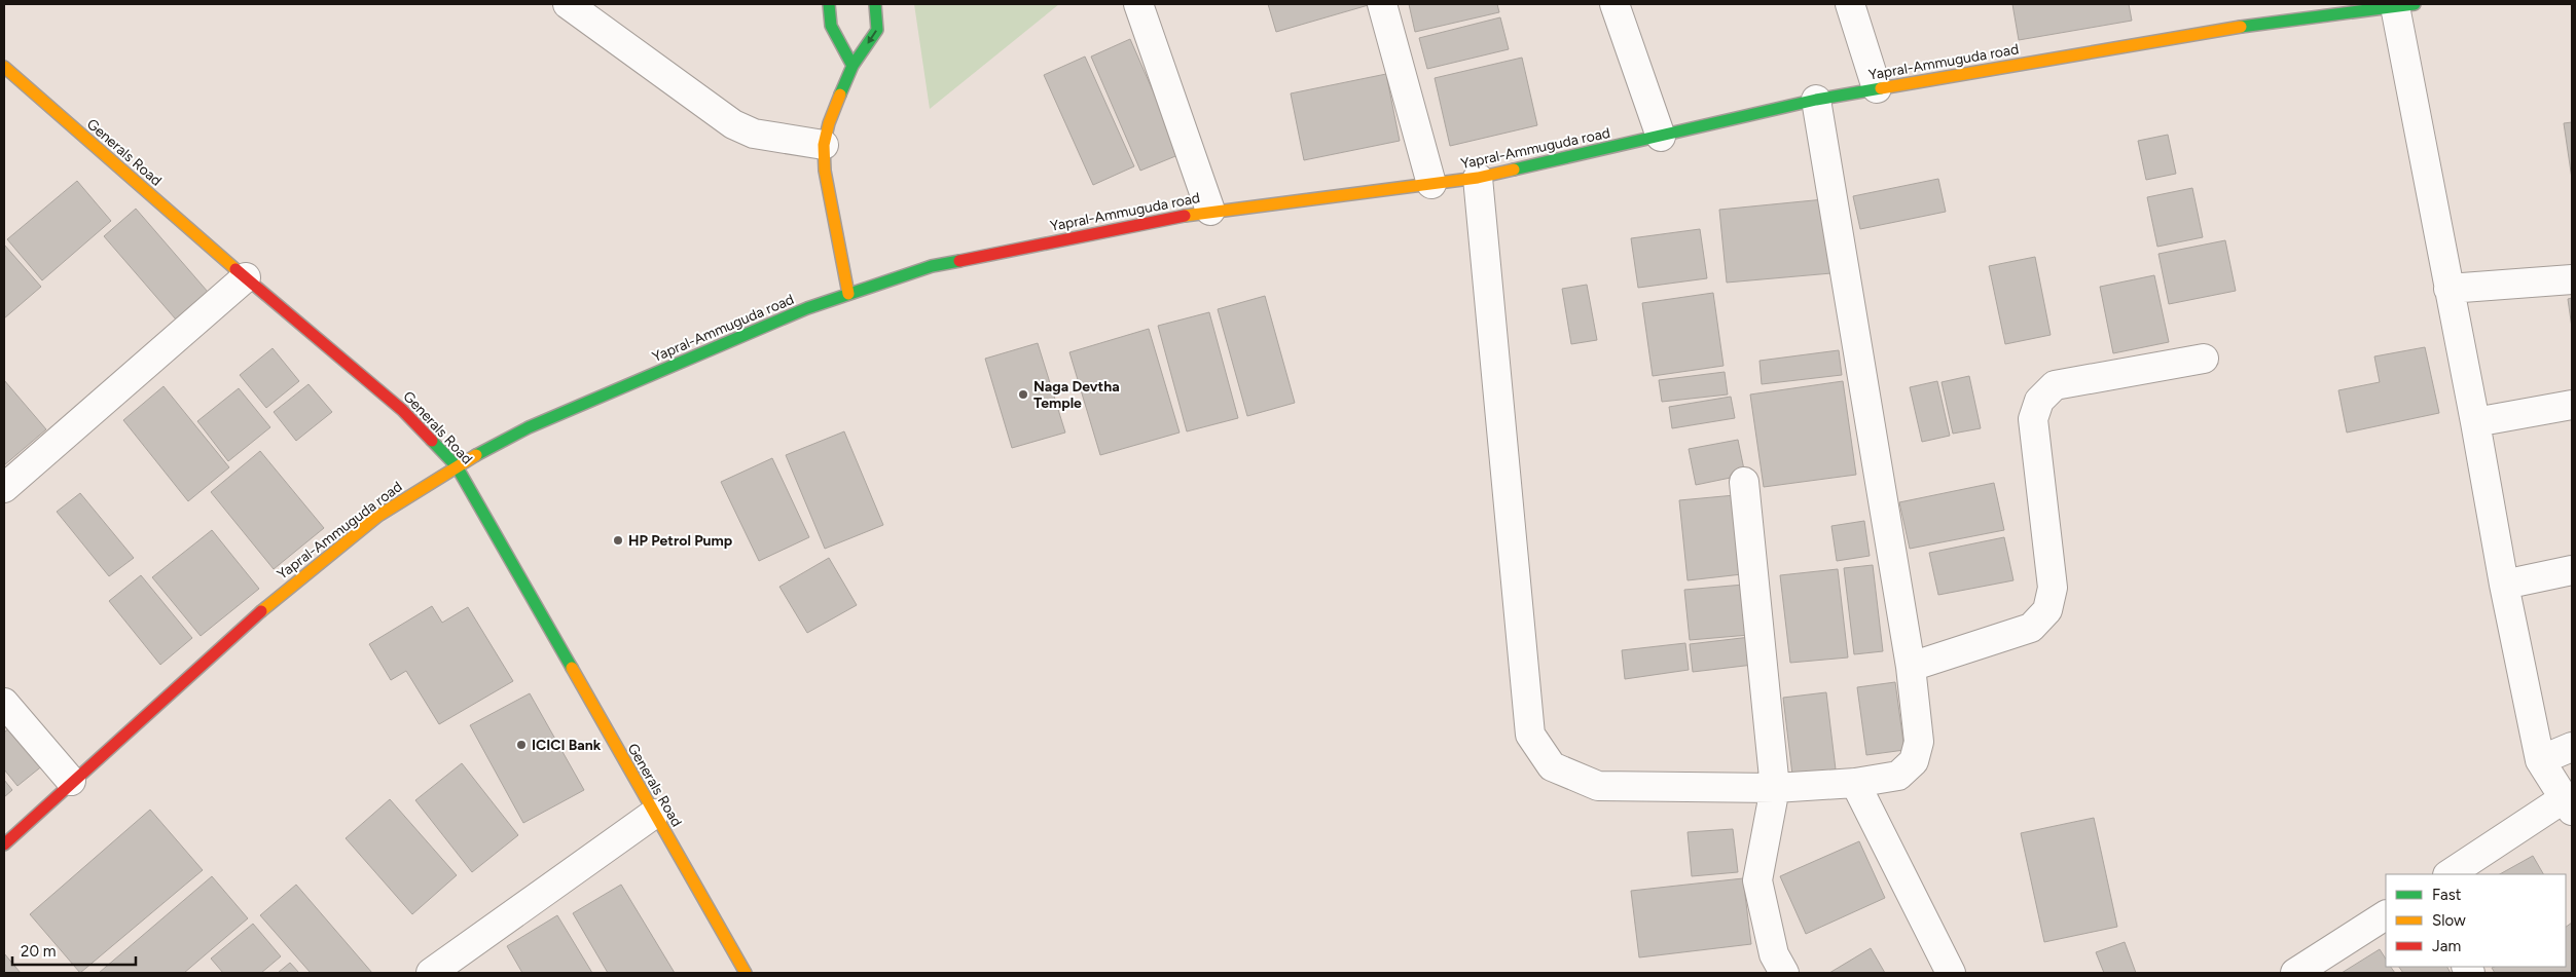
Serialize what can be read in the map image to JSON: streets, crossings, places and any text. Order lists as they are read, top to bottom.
{
  "streets": {
    "main road": ["Yapral-Ammuguda road", "Generals Road"]
  },
  "crossings": [
    ["Yapral-Ammuguda road", "Generals Road"]
  ],
  "places": ["Naga Devtha Temple", "HP Petrol Pump", "ICICI Bank"],
  "legend": ["Fast", "Slow", "Jam"],
  "scale_bar": "20 m"
}
